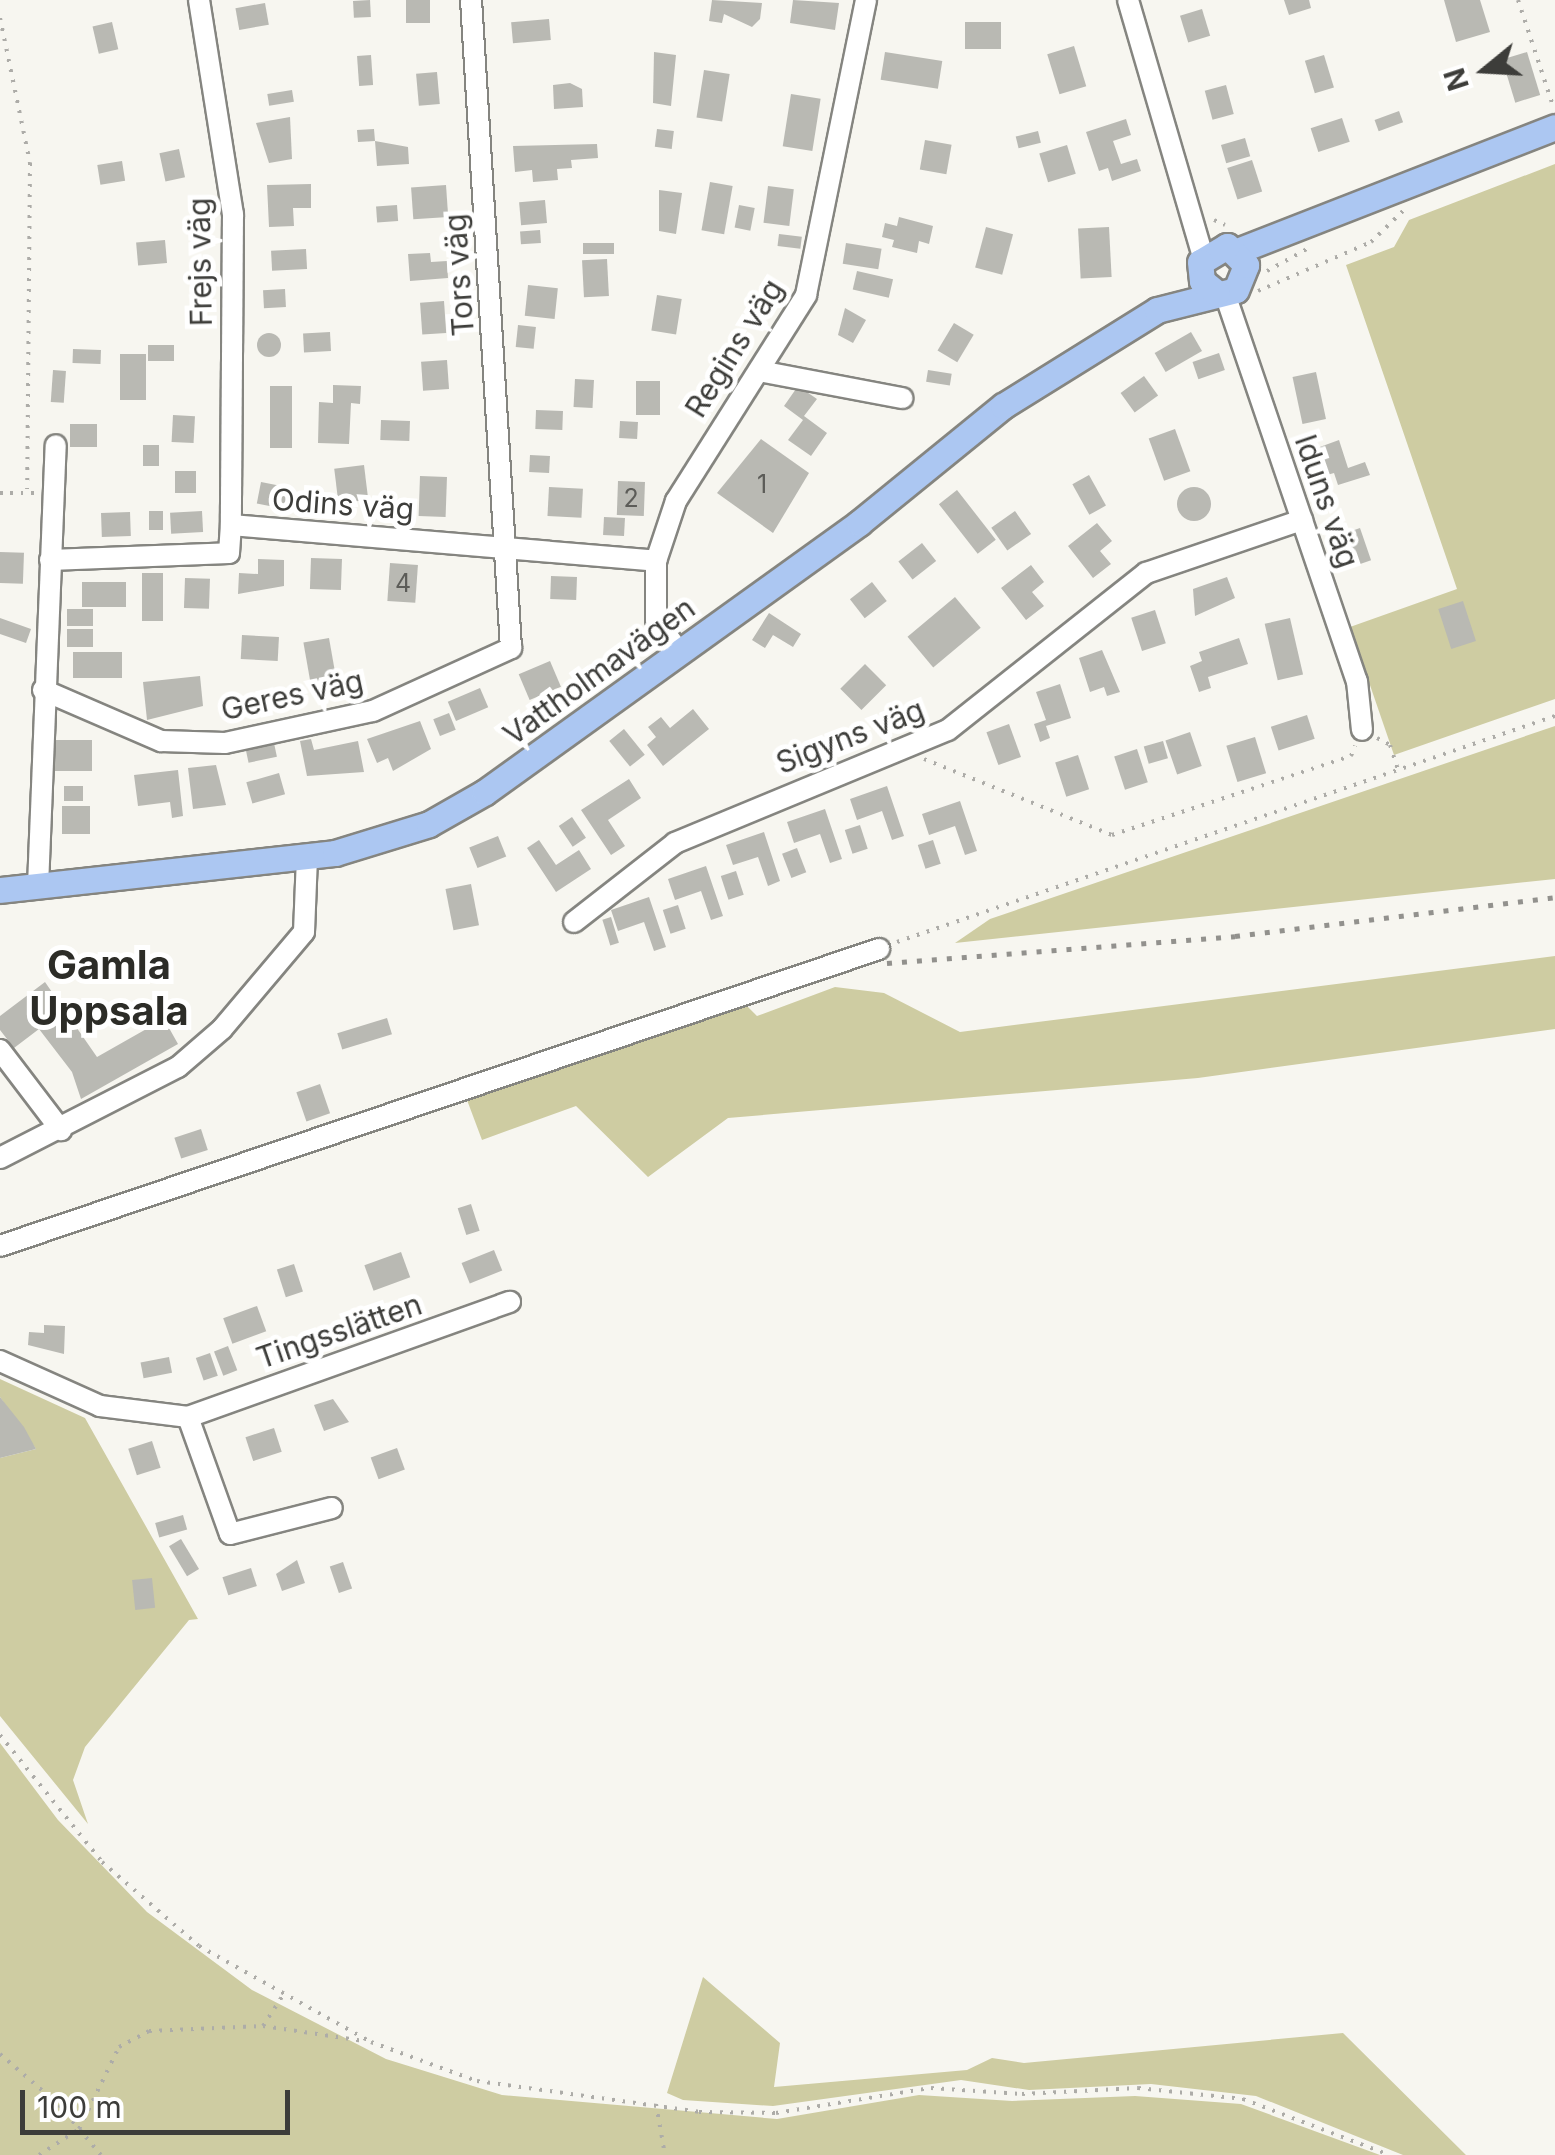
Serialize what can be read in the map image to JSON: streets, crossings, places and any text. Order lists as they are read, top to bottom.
{
  "streets": {
    "main road": ["Vattholmavägen"],
    "street": [
      "Frejs väg",
      "Tors väg",
      "Regins väg",
      "Iduns väg",
      "Odins väg",
      "Geres väg",
      "Sigyns väg",
      "Tingsslätten"
    ]
  },
  "crossings": [
    ["Frejs väg", "Odins väg"],
    ["Tors väg", "Odins väg"],
    ["Tors väg", "Geres väg"],
    ["Regins väg", "Odins väg"],
    ["Regins väg", "Vattholmavägen"],
    ["Iduns väg", "Vattholmavägen"],
    ["Iduns väg", "Sigyns väg"],
    ["Odins väg", "Geres väg"]
  ],
  "districts": ["Gamla Uppsala"],
  "house_numbers": ["1", "2", "4"],
  "scale_bar": "100 m",
  "north": "left"
}
